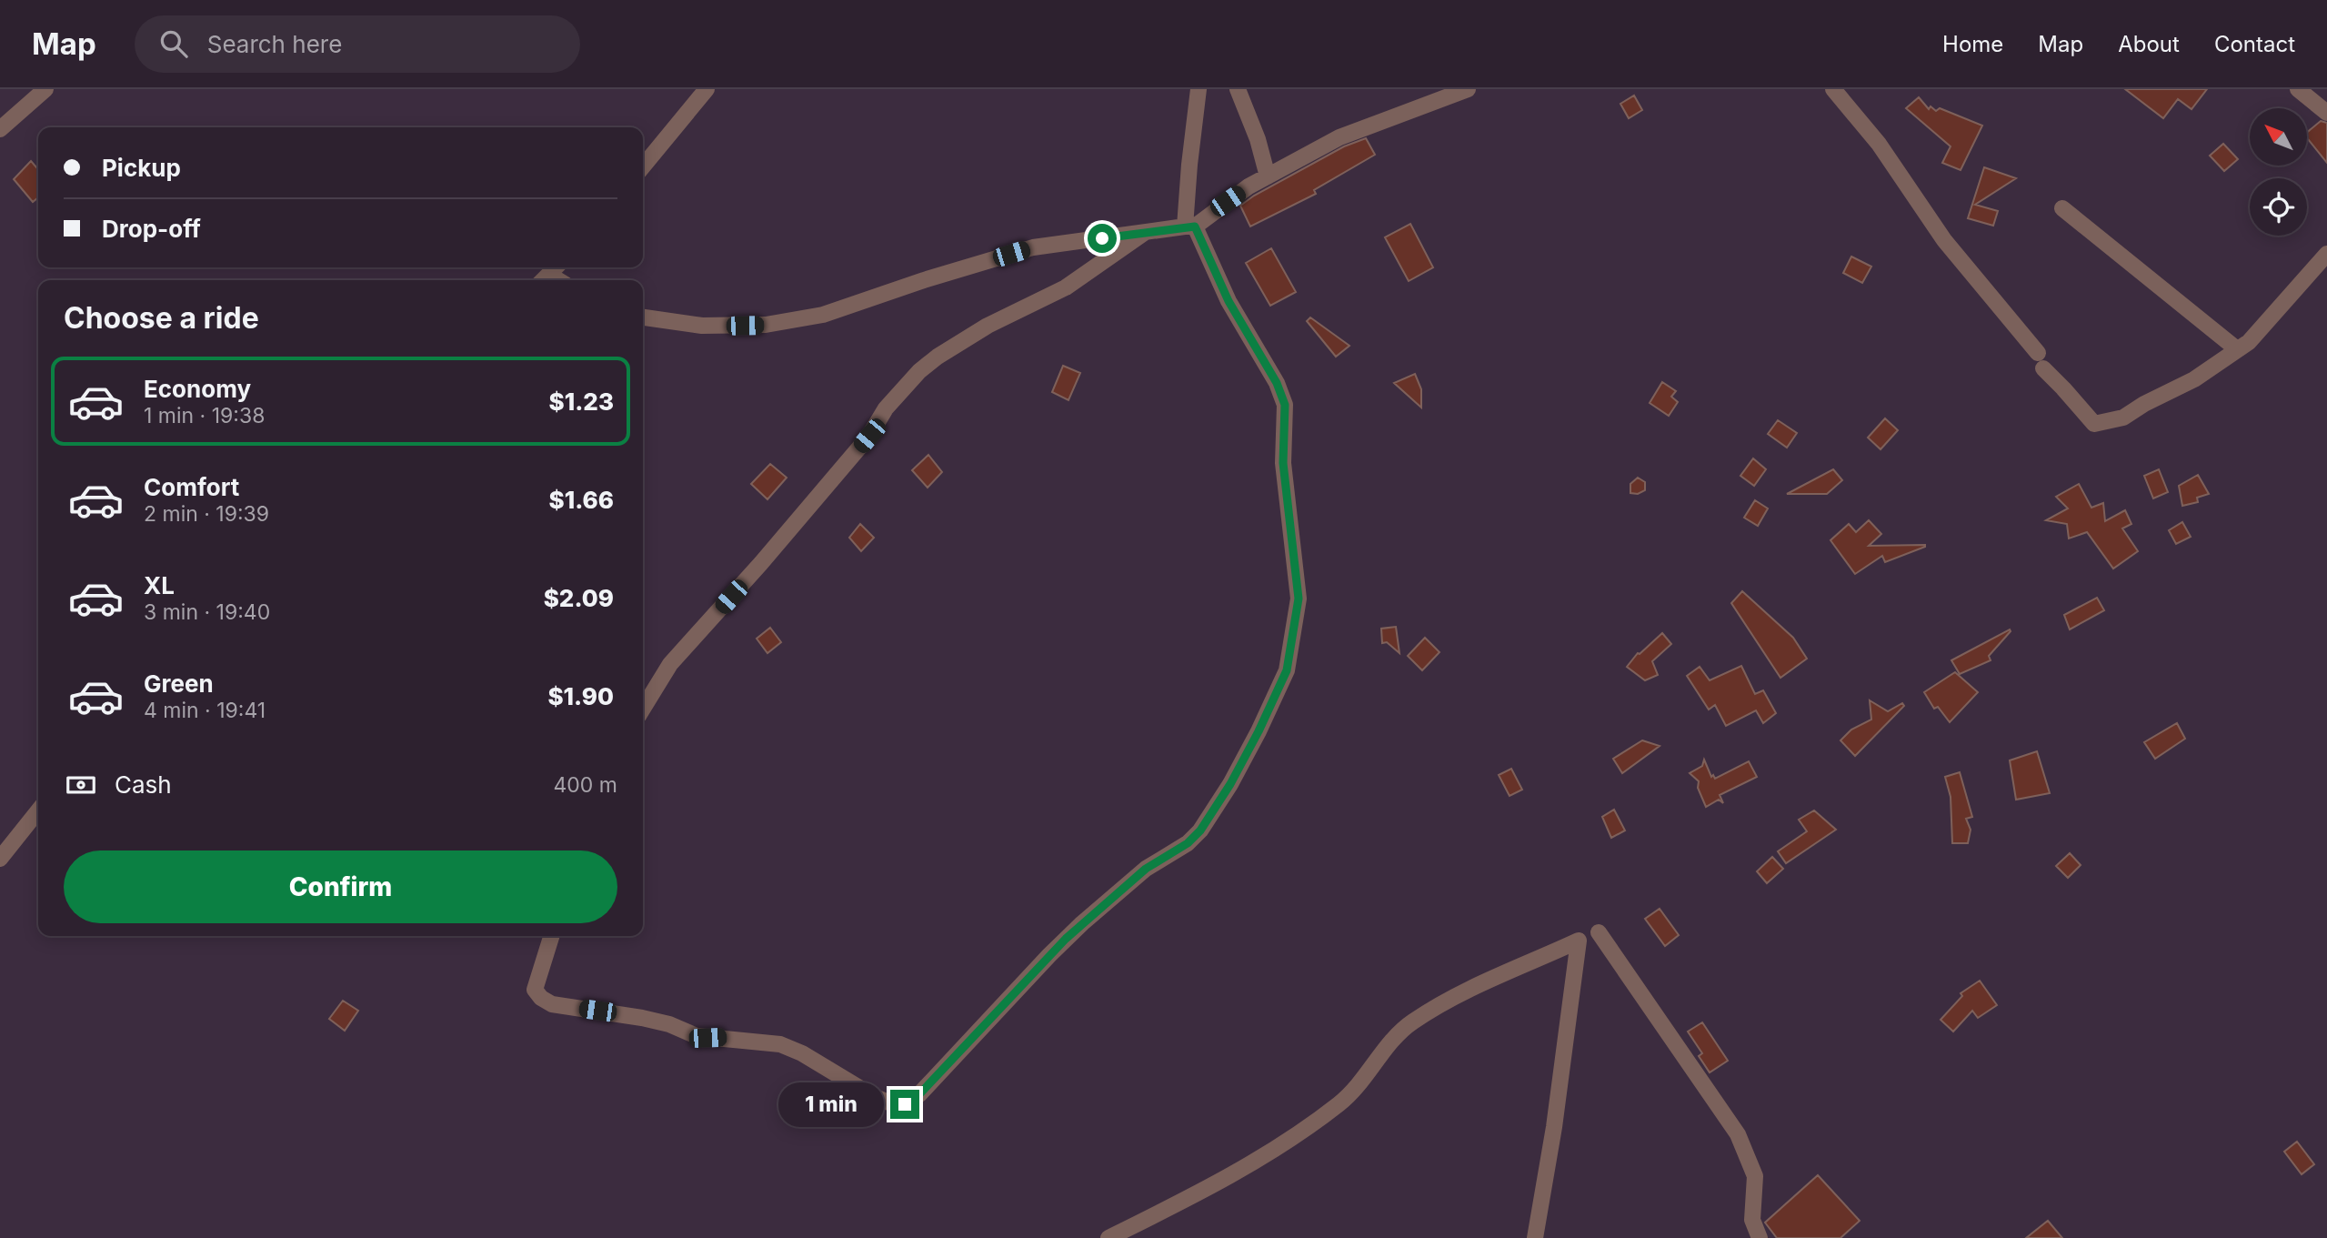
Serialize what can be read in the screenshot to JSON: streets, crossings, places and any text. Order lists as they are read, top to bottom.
{
  "north": "top left",
  "page": {
    "header": "Map",
    "search": "Search here",
    "nav": [
      "Home",
      "Map",
      "About",
      "Contact"
    ],
    "banner": ["Pickup", "Drop-off"],
    "heading": "Choose a ride",
    "list": [
      {
        "name": "Economy",
        "note": "1 min · 19:38",
        "value": "$1.23"
      },
      {
        "name": "Comfort",
        "note": "2 min · 19:39",
        "value": "$1.66"
      },
      {
        "name": "XL",
        "note": "3 min · 19:40",
        "value": "$2.09"
      },
      {
        "name": "Green",
        "note": "4 min · 19:41",
        "value": "$1.90"
      }
    ],
    "pay": ["Cash", "400 m"],
    "buttons": "Confirm",
    "bubble": "1 min"
  }
}
